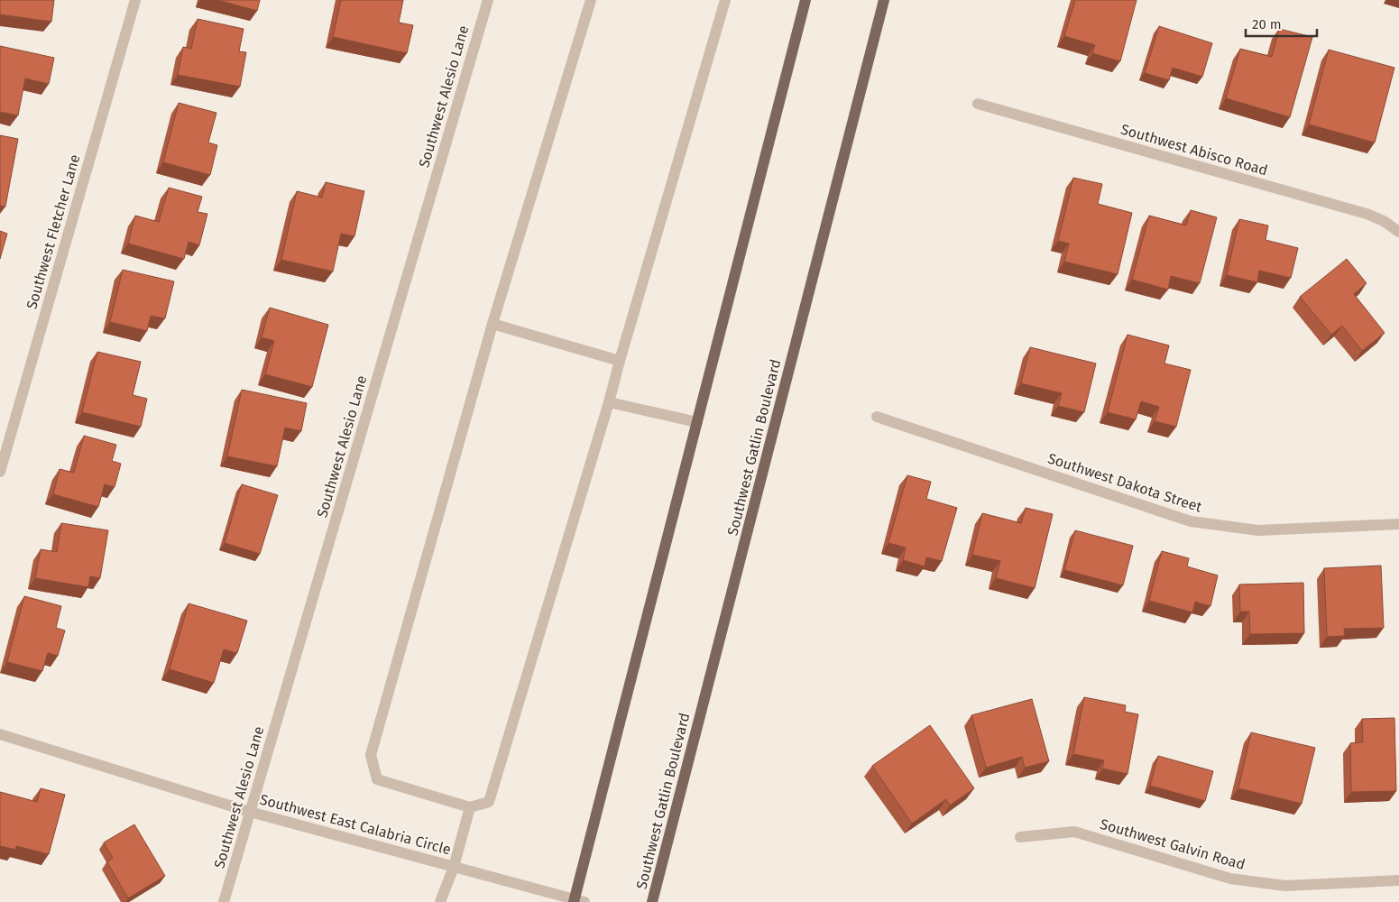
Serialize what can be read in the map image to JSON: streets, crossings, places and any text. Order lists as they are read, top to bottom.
{
  "streets": {
    "main road": ["Southwest Gatlin Boulevard"],
    "street": [
      "Southwest Alesio Lane",
      "Southwest Abisco Road",
      "Southwest Fletcher Lane",
      "Southwest Dakota Street",
      "Southwest East Calabria Circle",
      "Southwest Galvin Road"
    ]
  },
  "crossings": [
    ["Southwest Alesio Lane", "Southwest East Calabria Circle"]
  ],
  "scale_bar": "20 m"
}
